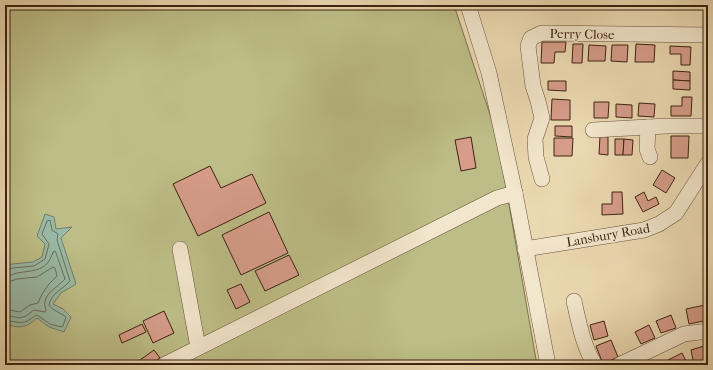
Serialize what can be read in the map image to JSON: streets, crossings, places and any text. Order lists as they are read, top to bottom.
{
  "streets": {
    "street": ["Perry Close", "Lansbury Road"]
  }
}
